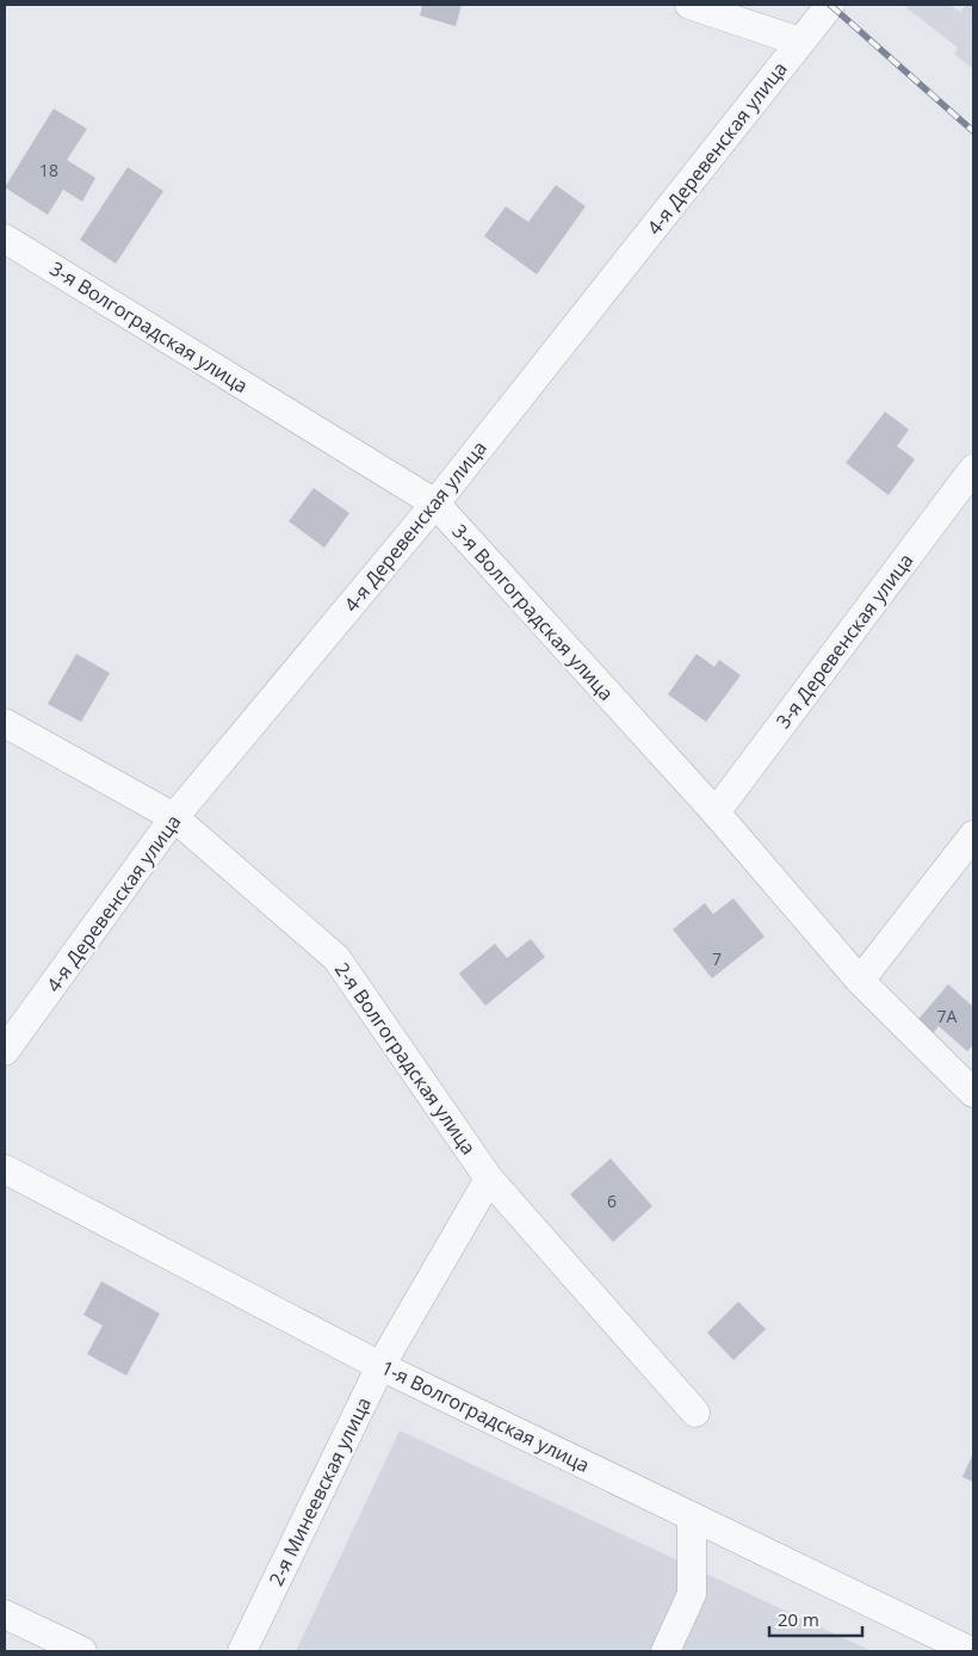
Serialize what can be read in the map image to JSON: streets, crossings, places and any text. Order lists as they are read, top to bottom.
{
  "streets": {
    "street": [
      "4-я Деревенская улица",
      "3-я Волгоградская улица",
      "3-я Деревенская улица",
      "2-я Волгоградская улица",
      "1-я Волгоградская улица",
      "2-я Минеевская улица"
    ]
  },
  "crossings": [
    ["4-я Деревенская улица", "3-я Волгоградская улица"],
    ["4-я Деревенская улица", "2-я Волгоградская улица"],
    ["3-я Волгоградская улица", "3-я Деревенская улица"],
    ["2-я Волгоградская улица", "2-я Минеевская улица"],
    ["1-я Волгоградская улица", "2-я Минеевская улица"]
  ],
  "house_numbers": [
    "18",
    "7",
    "7А",
    "6"
  ],
  "scale_bar": "20 m"
}
